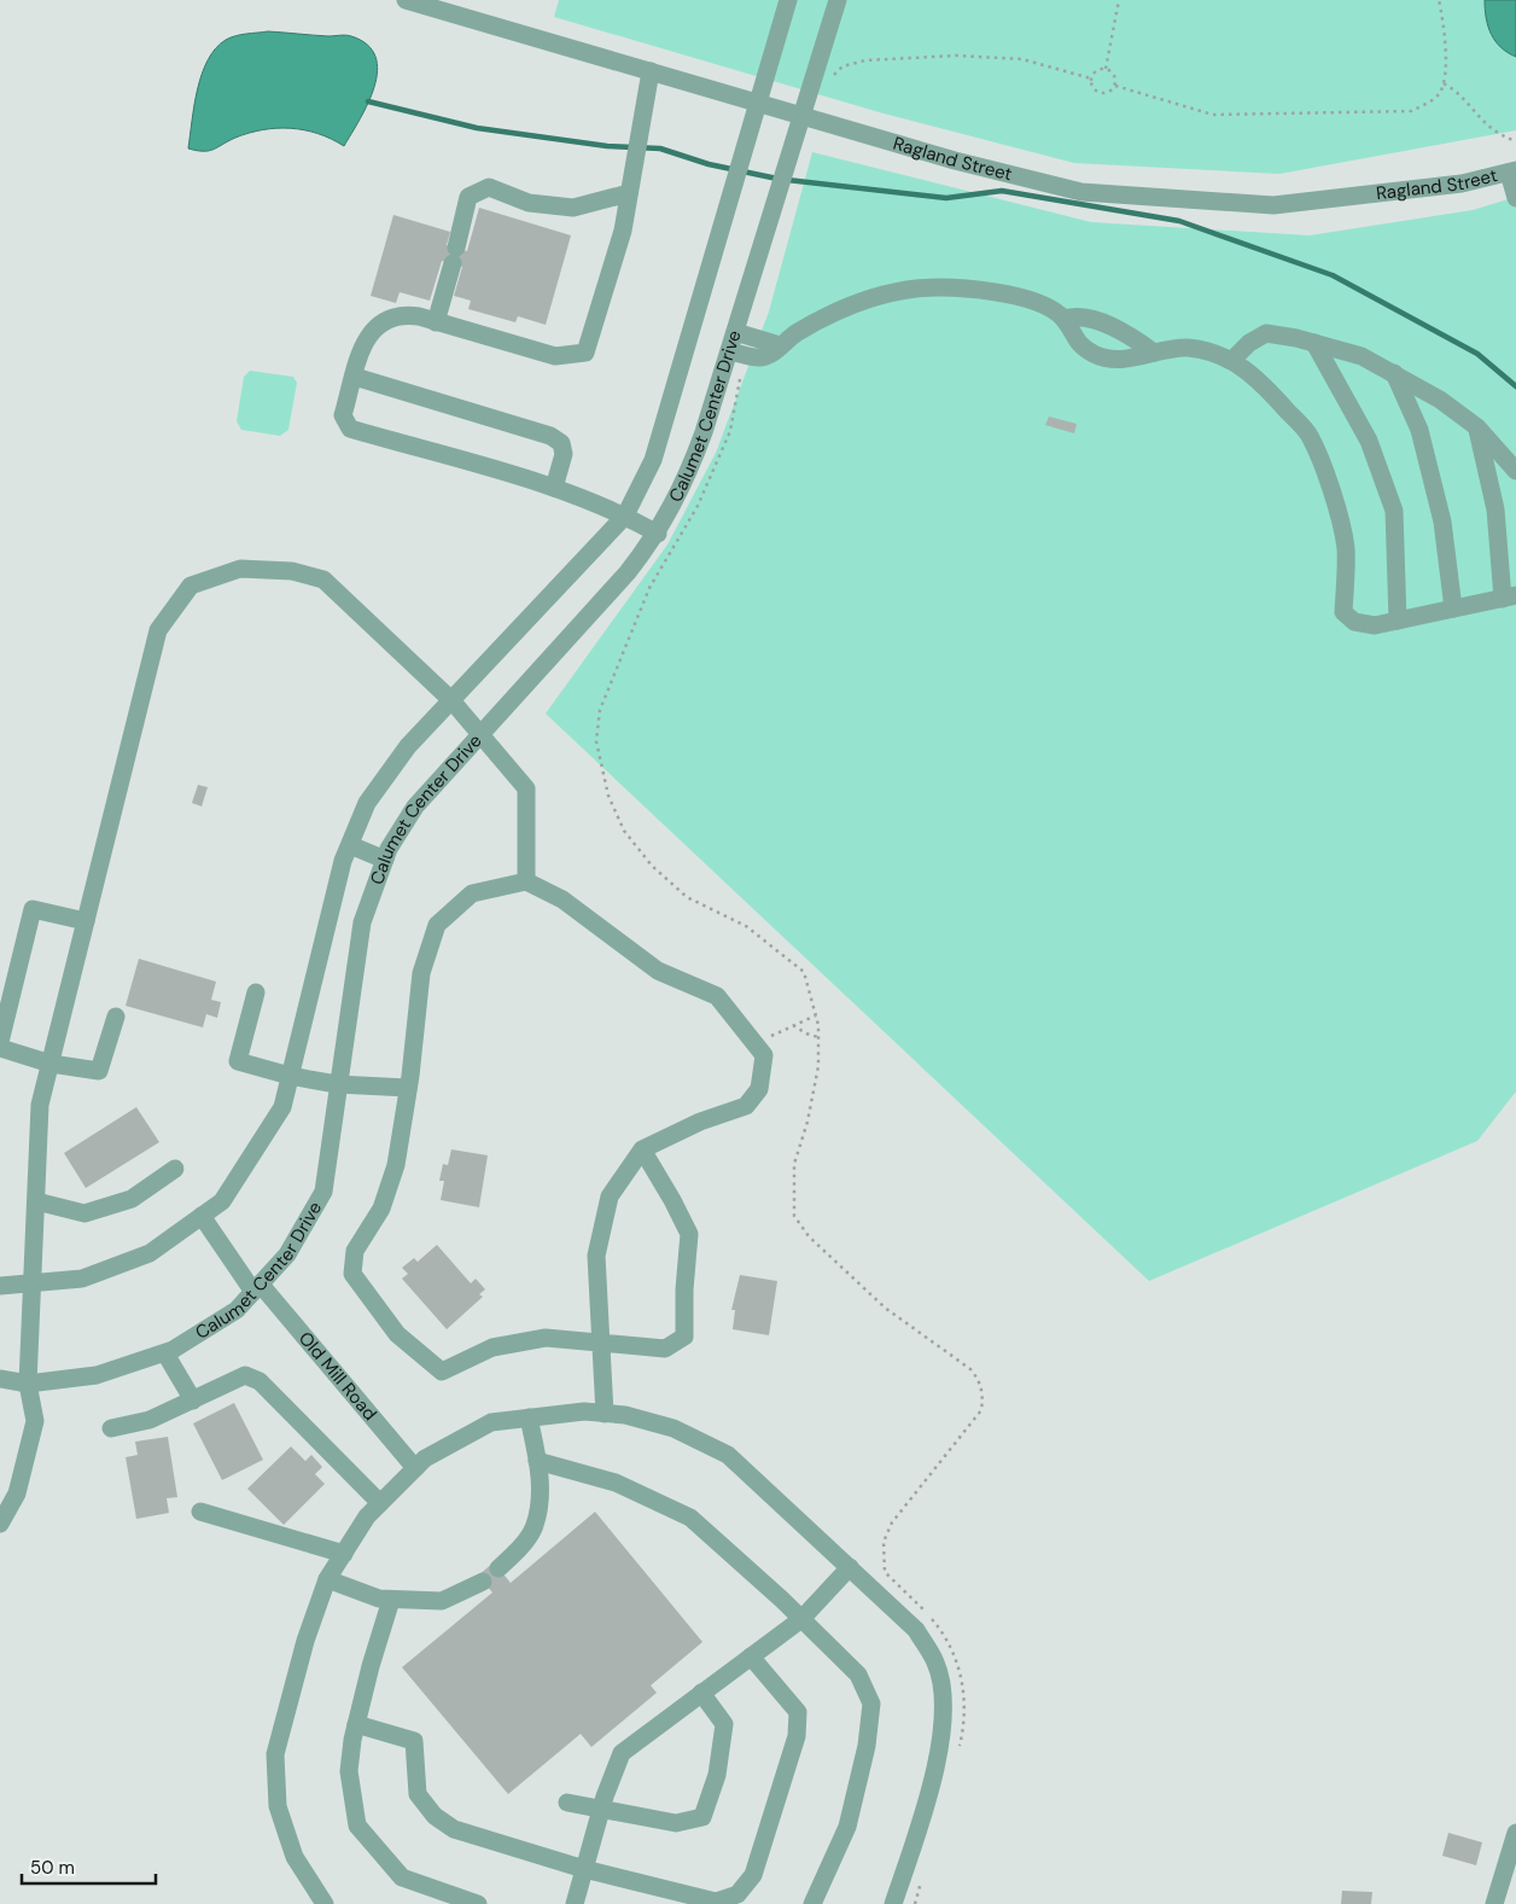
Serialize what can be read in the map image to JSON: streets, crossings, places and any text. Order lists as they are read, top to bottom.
{
  "streets": {
    "street": ["Ragland Street", "Calumet Center Drive", "Old Mill Road"]
  },
  "crossings": [
    ["Ragland Street", "Calumet Center Drive"],
    ["Calumet Center Drive", "Old Mill Road"]
  ],
  "scale_bar": "50 m"
}
